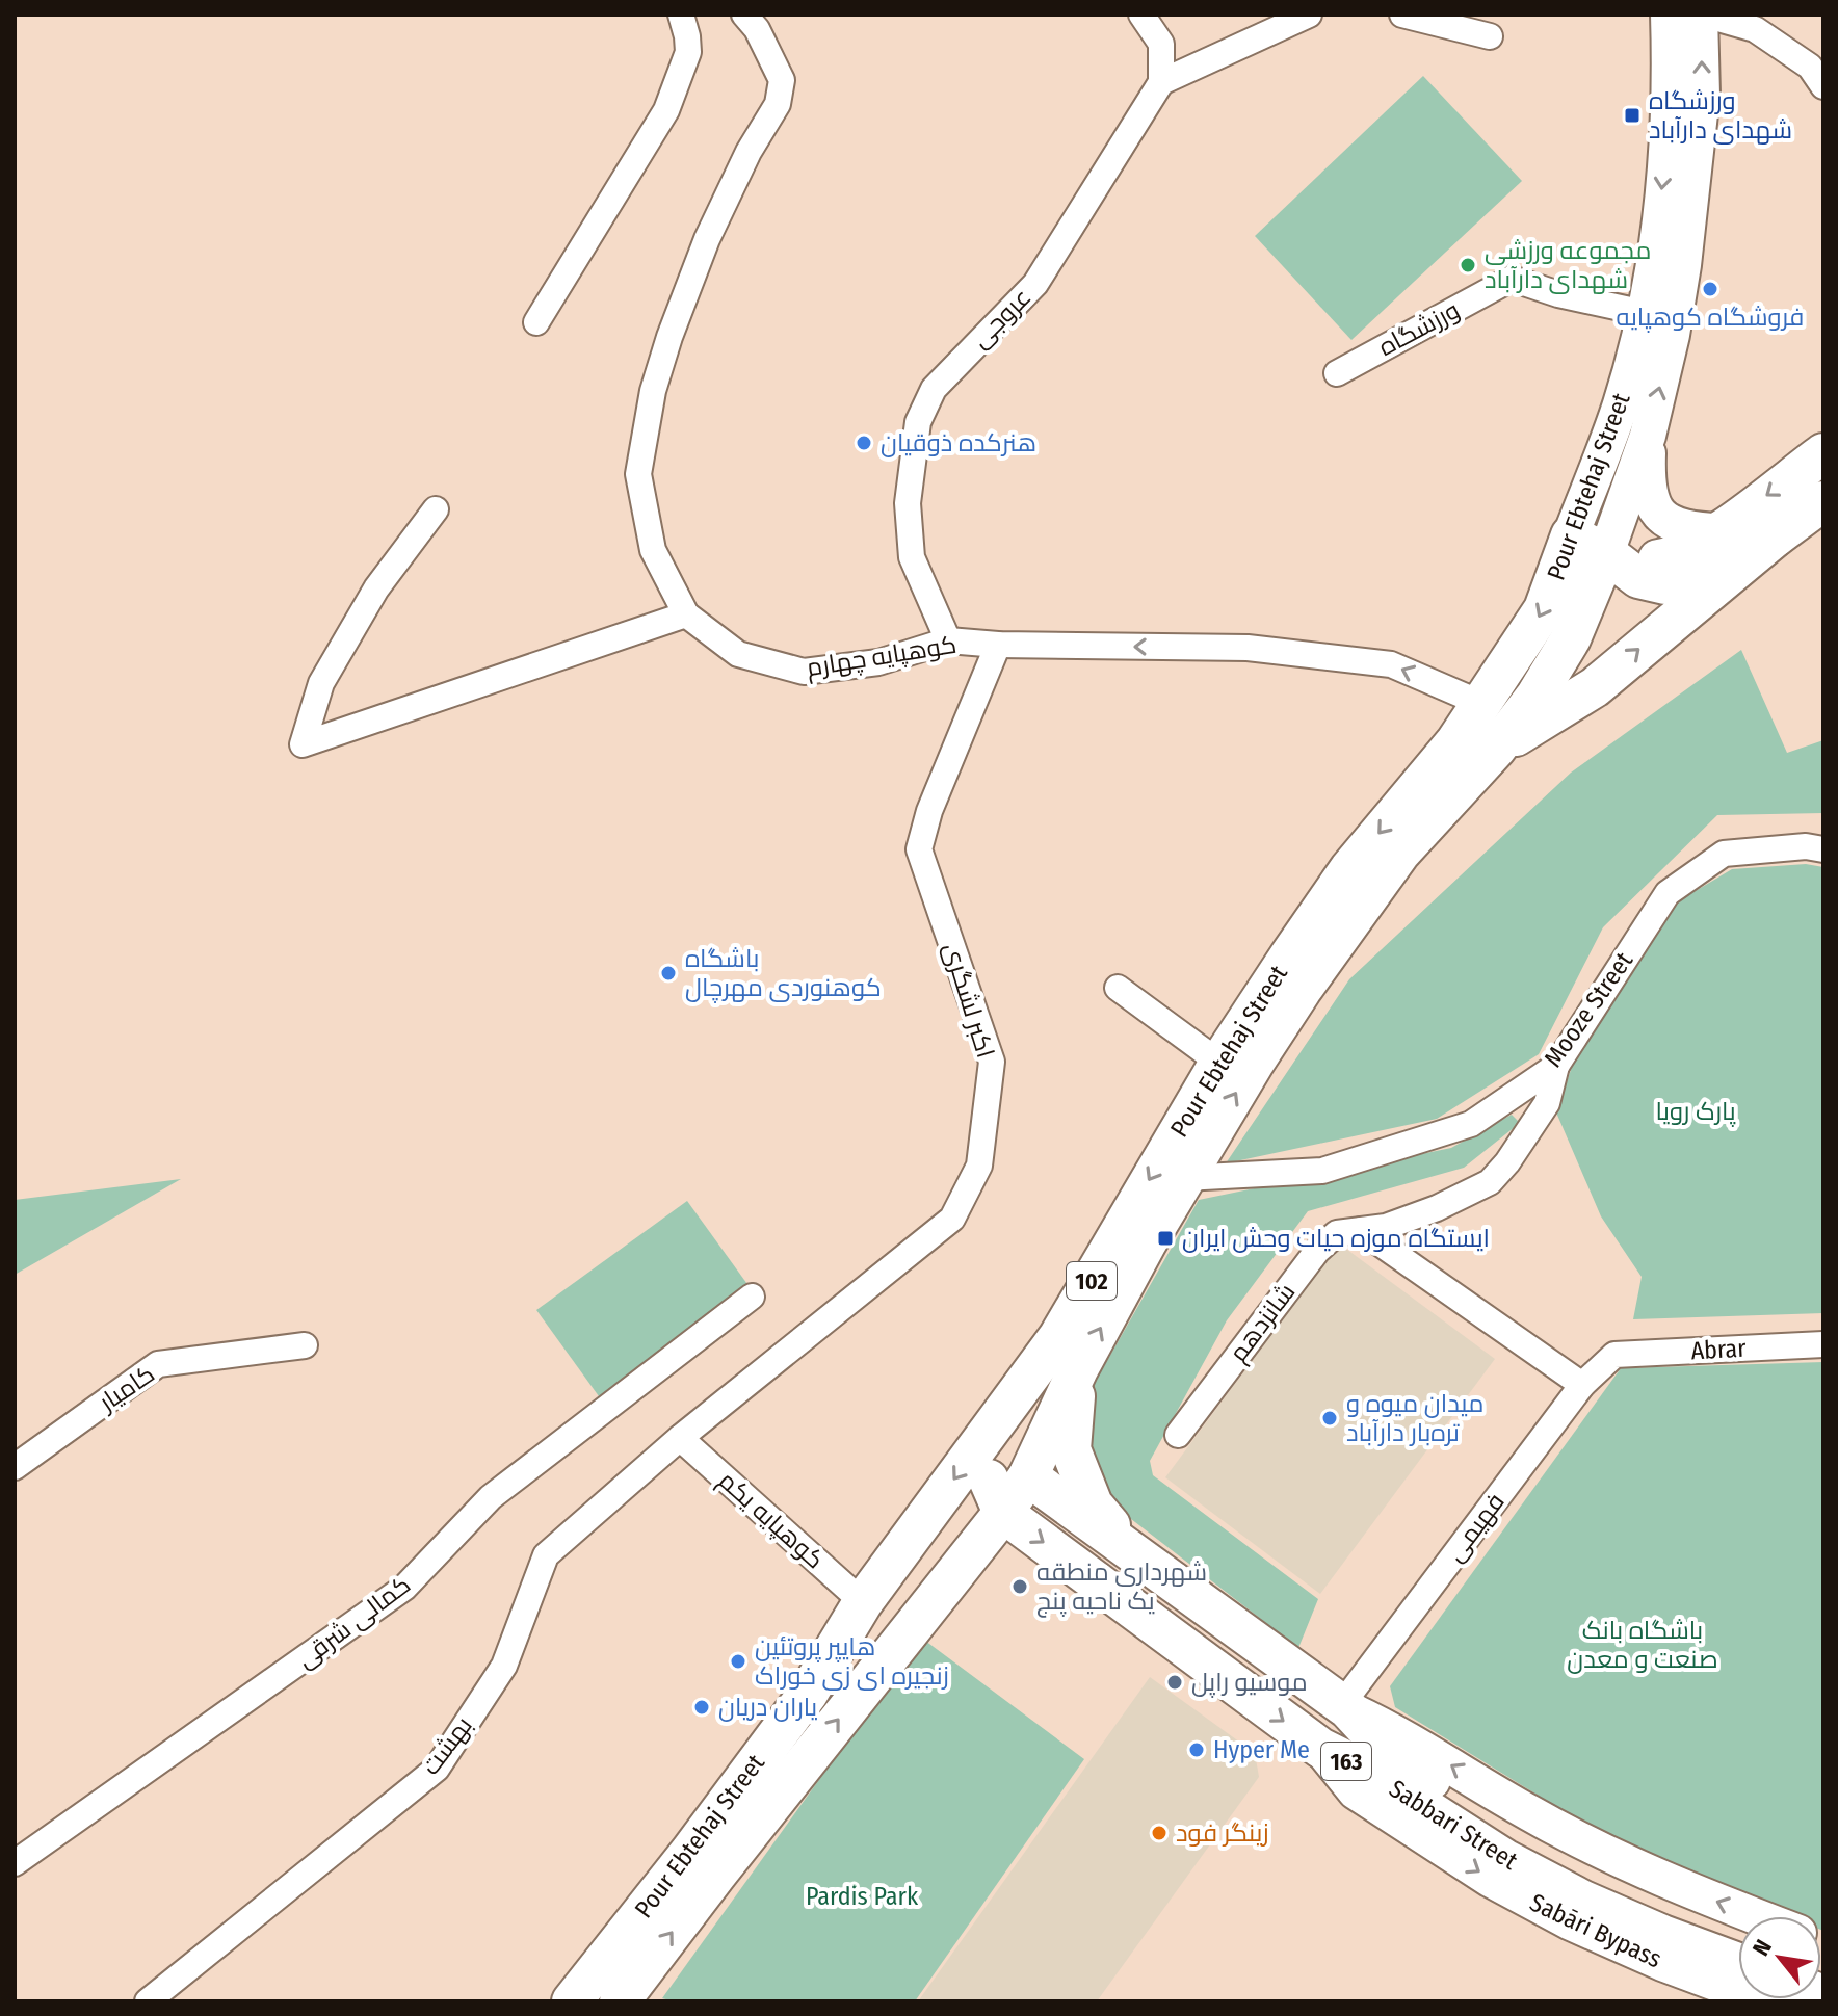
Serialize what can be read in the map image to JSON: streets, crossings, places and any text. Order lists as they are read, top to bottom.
{
  "streets": {
    "main road": [
      "Pour Ebtehaj Street",
      "102",
      "163",
      "Sabbari Street",
      "Sabāri Bypass"
    ],
    "street": [
      "عروجی",
      "ورزشگاه",
      "کوهپایه چهارم",
      "اکبر لشگری",
      "Mooze Street",
      "شانزدهم",
      "Abrar",
      "کامیار",
      "کوهپایه یکم",
      "فهیمی",
      "کمالی شرقی",
      "بهشت"
    ]
  },
  "crossings": [
    ["عروجی", "کوهپایه چهارم"],
    ["ورزشگاه", "Pour Ebtehaj Street"],
    ["Pour Ebtehaj Street", "کوهپایه چهارم"],
    ["Pour Ebtehaj Street", "Mooze Street"],
    ["Pour Ebtehaj Street", "کوهپایه یکم"],
    ["Pour Ebtehaj Street", "163"],
    ["Pour Ebtehaj Street", "Sabbari Street"],
    ["کوهپایه چهارم", "اکبر لشگری"],
    ["اکبر لشگری", "کوهپایه یکم"],
    ["اکبر لشگری", "بهشت"],
    ["Mooze Street", "شانزدهم"],
    ["Abrar", "فهیمی"],
    ["کوهپایه یکم", "بهشت"],
    ["فهیمی", "163"],
    ["Sabbari Street", "Sabāri Bypass"]
  ],
  "parks": ["پارک رویا", "باشگاه بانک صنعت و معدن", "Pardis Park"],
  "places": {
    "transit": ["ورزشگاه شهدای دارآباد", "ایستگاه موزه حیات وحش ایران"],
    "other": [
      "مجموعه ورزشی شهدای دارآباد",
      "فروشگاه کوهپایه",
      "هنرکده ذوقیان",
      "باشگاه کوهنوردی مهرچال",
      "میدان میوه و تره‌بار دارآباد",
      "شهرداری منطقه یک ناحیه پنج",
      "هایپر پروتئین زنجیره ای زی خوراک",
      "موسیو راپل",
      "یاران دریان",
      "Hyper Me",
      "زینگر فود"
    ]
  },
  "north": "top left"
}
